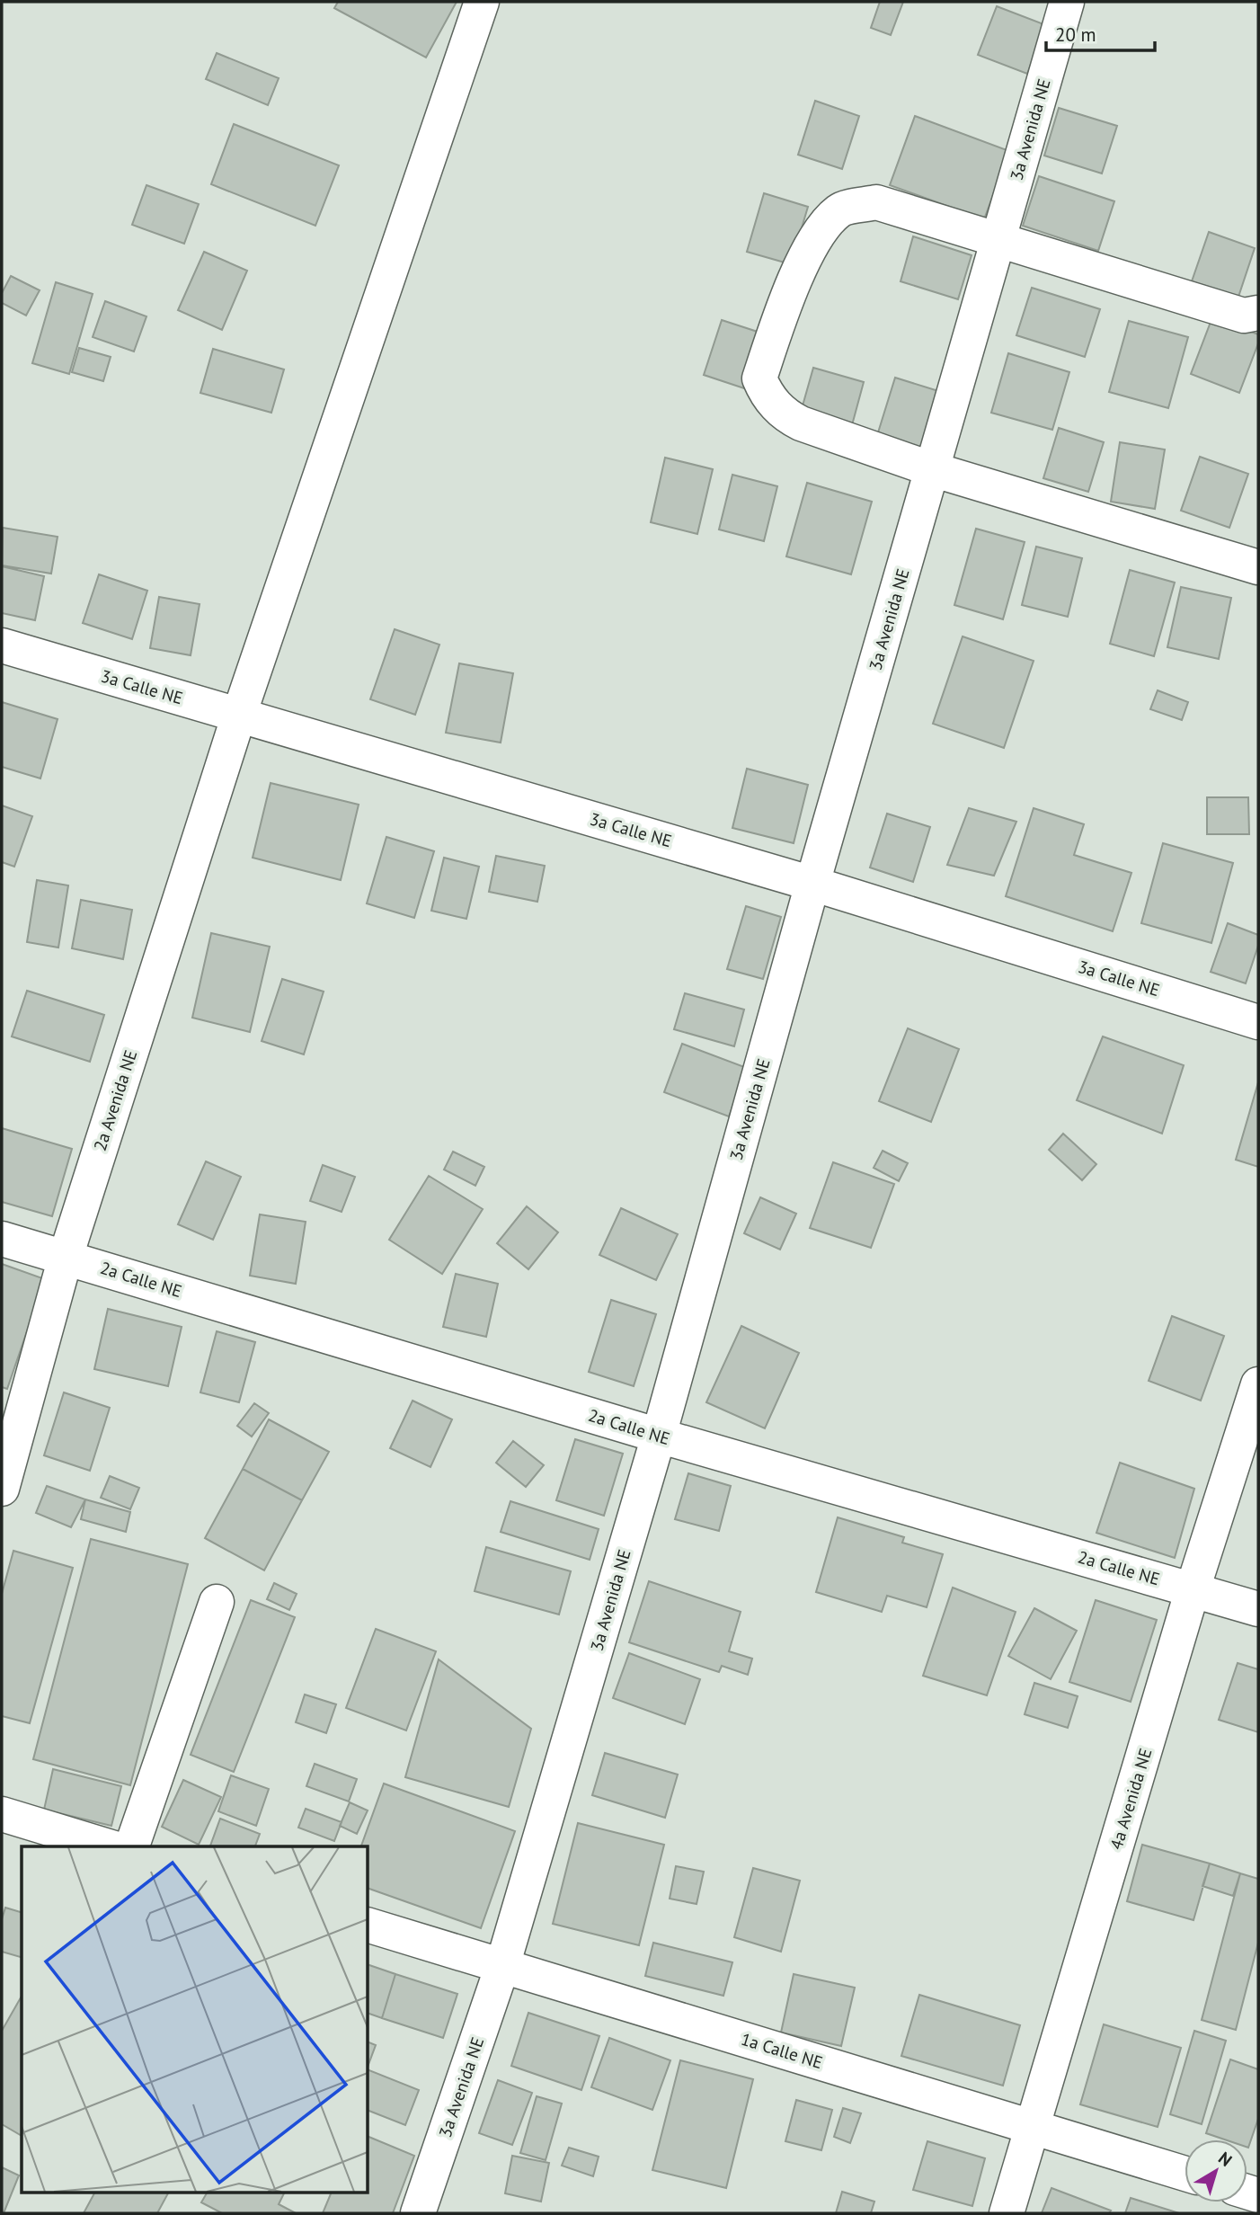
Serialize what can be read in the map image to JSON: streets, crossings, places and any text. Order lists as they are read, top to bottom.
{
  "streets": {
    "street": [
      "3a Avenida NE",
      "3a Calle NE",
      "2a Avenida NE",
      "2a Calle NE",
      "4a Avenida NE",
      "1a Calle NE"
    ]
  },
  "crossings": [
    ["3a Avenida NE", "3a Calle NE"],
    ["3a Avenida NE", "2a Calle NE"],
    ["3a Avenida NE", "1a Calle NE"],
    ["3a Calle NE", "2a Avenida NE"],
    ["2a Avenida NE", "2a Calle NE"],
    ["2a Calle NE", "4a Avenida NE"],
    ["4a Avenida NE", "1a Calle NE"]
  ],
  "scale_bar": "20 m",
  "north": "top right"
}
